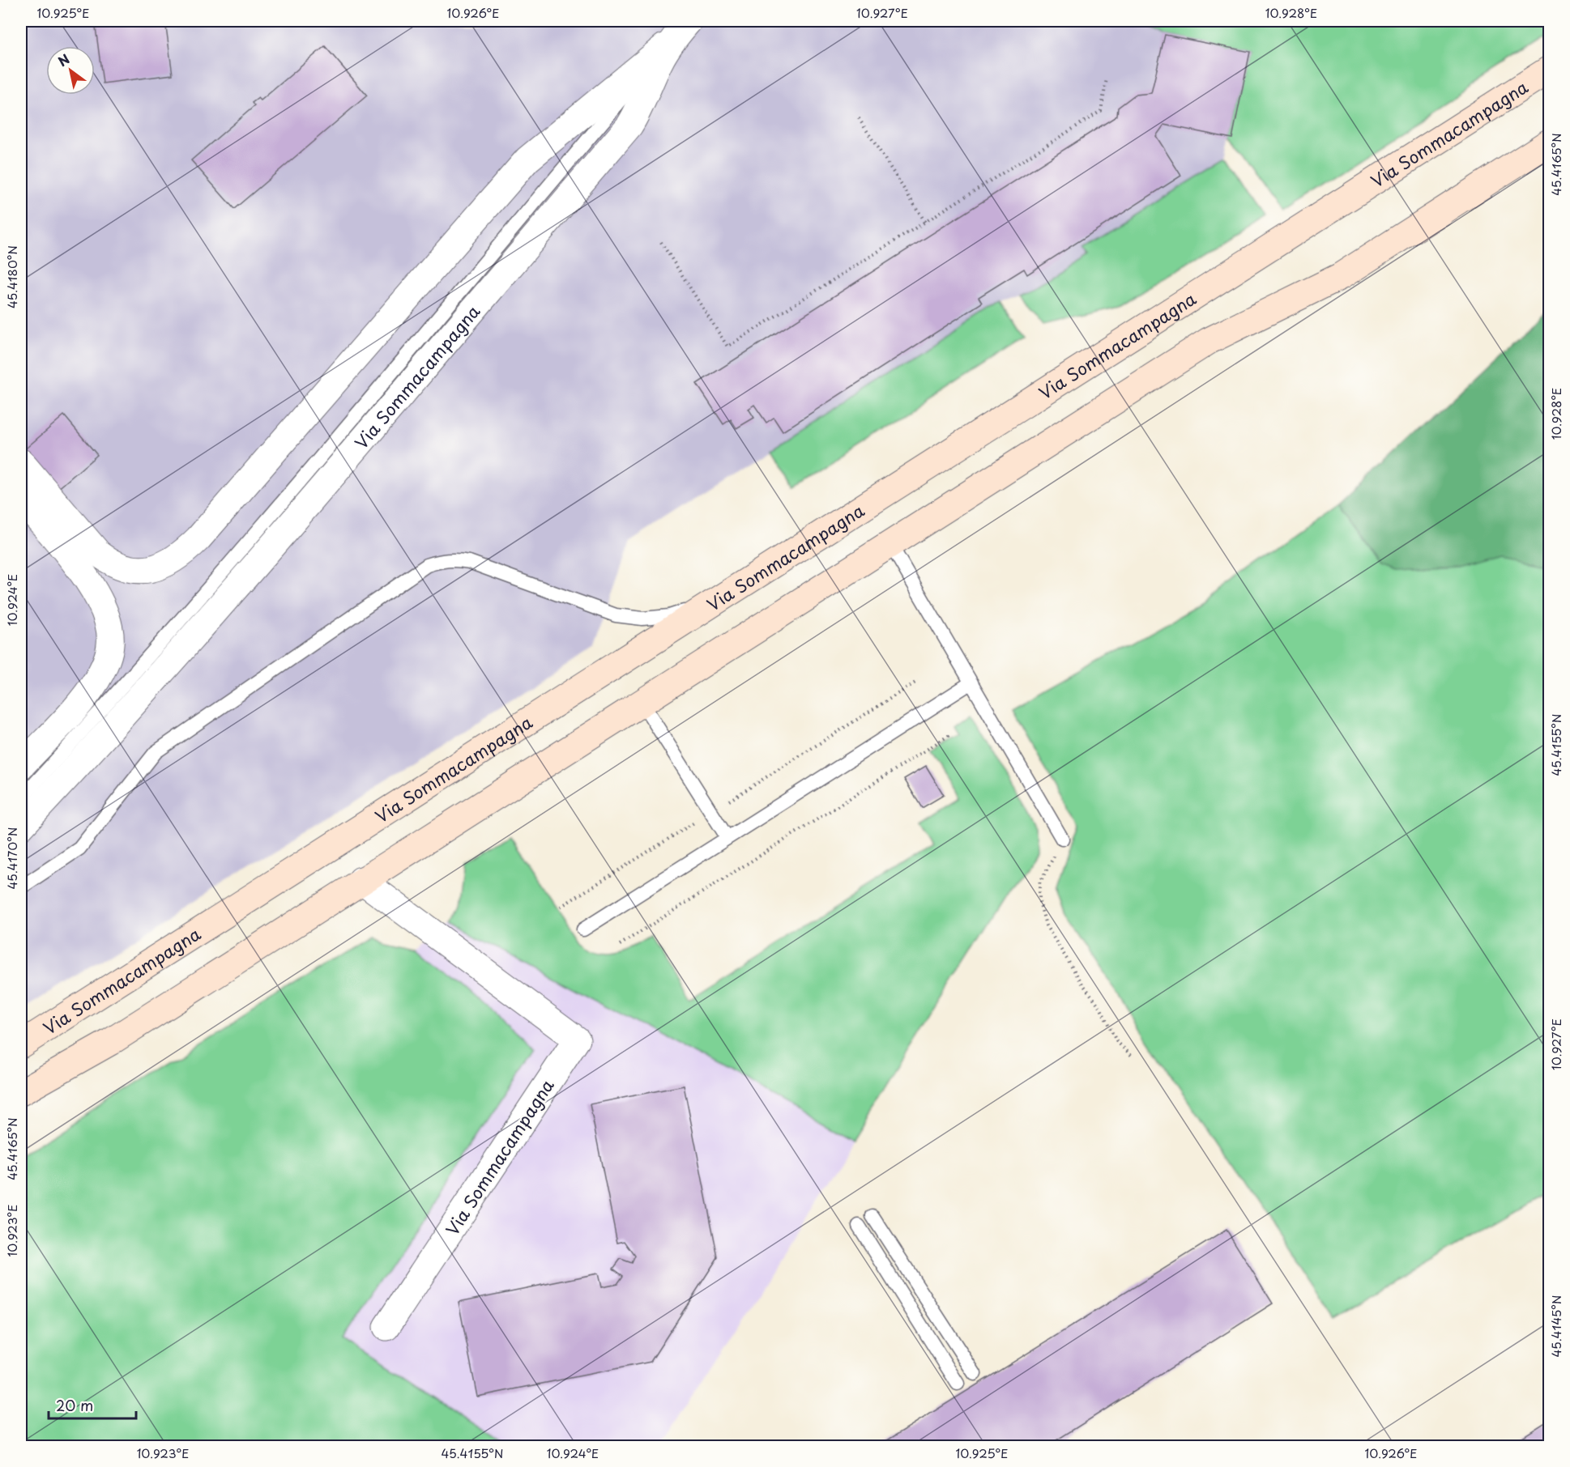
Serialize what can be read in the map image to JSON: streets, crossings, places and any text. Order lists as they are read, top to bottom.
{
  "streets": {
    "street": ["Via Sommacampagna"]
  },
  "scale_bar": "20 m",
  "north": "top left",
  "coordinates": [
    "10.925°E",
    "10.926°E",
    "10.927°E",
    "10.928°E",
    "45.4165°N",
    "45.4180°N",
    "10.924°E",
    "45.4155°N",
    "45.4170°N",
    "10.923°E",
    "45.4145°N"
  ]
}
